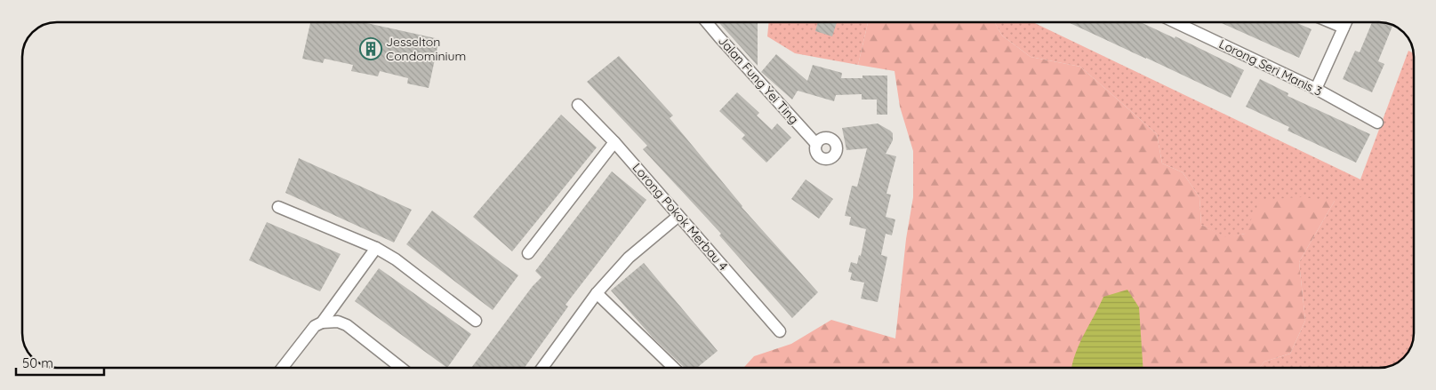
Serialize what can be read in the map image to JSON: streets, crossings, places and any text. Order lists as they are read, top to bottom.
{
  "streets": {
    "street": ["Lorong Seri Manis 3", "Jalan Fung Yei Ting", "Lorong Pokok Merbau 4"]
  },
  "places": {
    "building": ["Jesselton Condominium"]
  },
  "scale_bar": "50 m"
}
